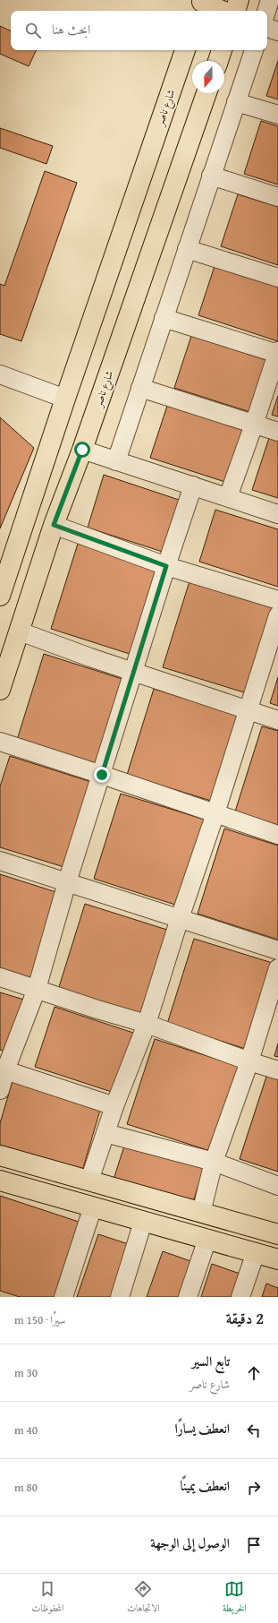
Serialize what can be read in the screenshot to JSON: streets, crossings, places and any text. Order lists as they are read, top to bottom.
{
  "streets": {
    "main road": ["شارع ناصر"]
  },
  "north": "bottom",
  "page": {
    "search": "ابحث هنا",
    "heading": ["2 دقيقة", "سيرًا · 150 m"],
    "list": [
      ["تابع السير", "شارع ناصر", "30 m"],
      ["انعطف يسارًا", "40 m"],
      ["انعطف يمينًا", "80 m"],
      "الوصول إلى الوجهة"
    ],
    "nav": ["الخريطة", "الاتجاهات", "المحفوظات"]
  }
}
